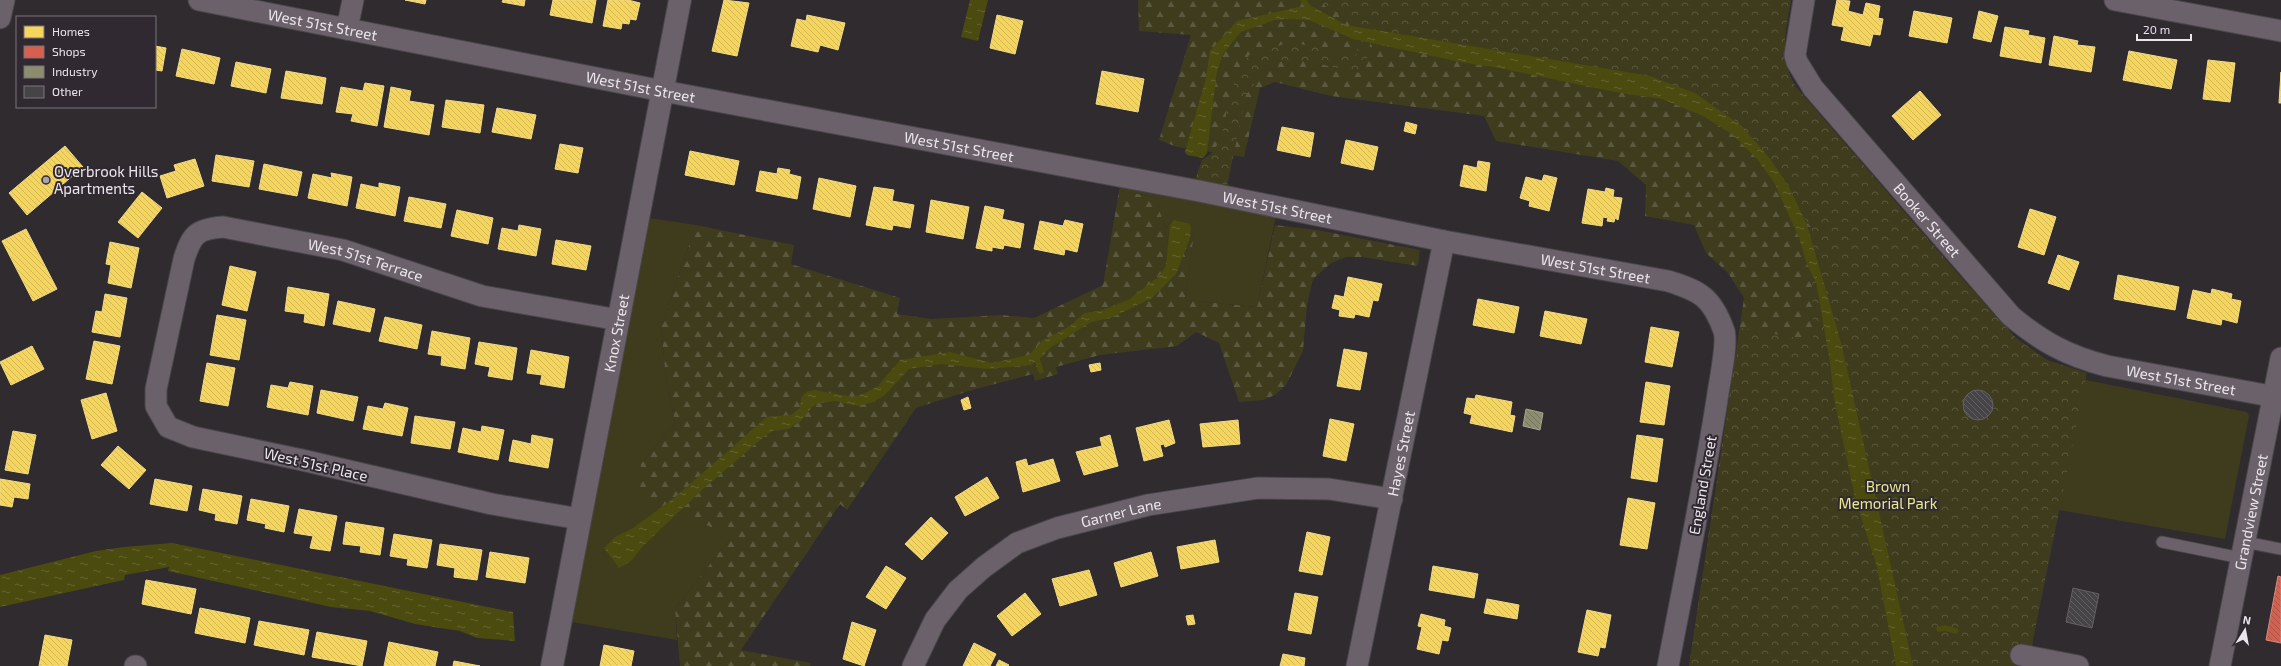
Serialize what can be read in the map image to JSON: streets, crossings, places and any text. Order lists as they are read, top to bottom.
{
  "streets": {
    "street": [
      "West 51st Street",
      "Booker Street",
      "West 51st Terrace",
      "Knox Street",
      "Hayes Street",
      "West 51st Place",
      "England Street",
      "Garner Lane",
      "Grandview Street"
    ]
  },
  "crossings": [
    ["West 51st Street", "Booker Street"],
    ["West 51st Street", "Knox Street"],
    ["West 51st Street", "Hayes Street"],
    ["West 51st Street", "England Street"],
    ["West 51st Street", "Grandview Street"],
    ["West 51st Terrace", "Knox Street"],
    ["West 51st Terrace", "West 51st Place"],
    ["Knox Street", "West 51st Place"],
    ["Hayes Street", "Garner Lane"]
  ],
  "parks": ["Brown Memorial Park"],
  "places": ["Overbrook Hills Apartments"],
  "legend": [
    "Homes",
    "Shops",
    "Industry",
    "Other"
  ],
  "scale_bar": "20 m",
  "north": "top"
}
